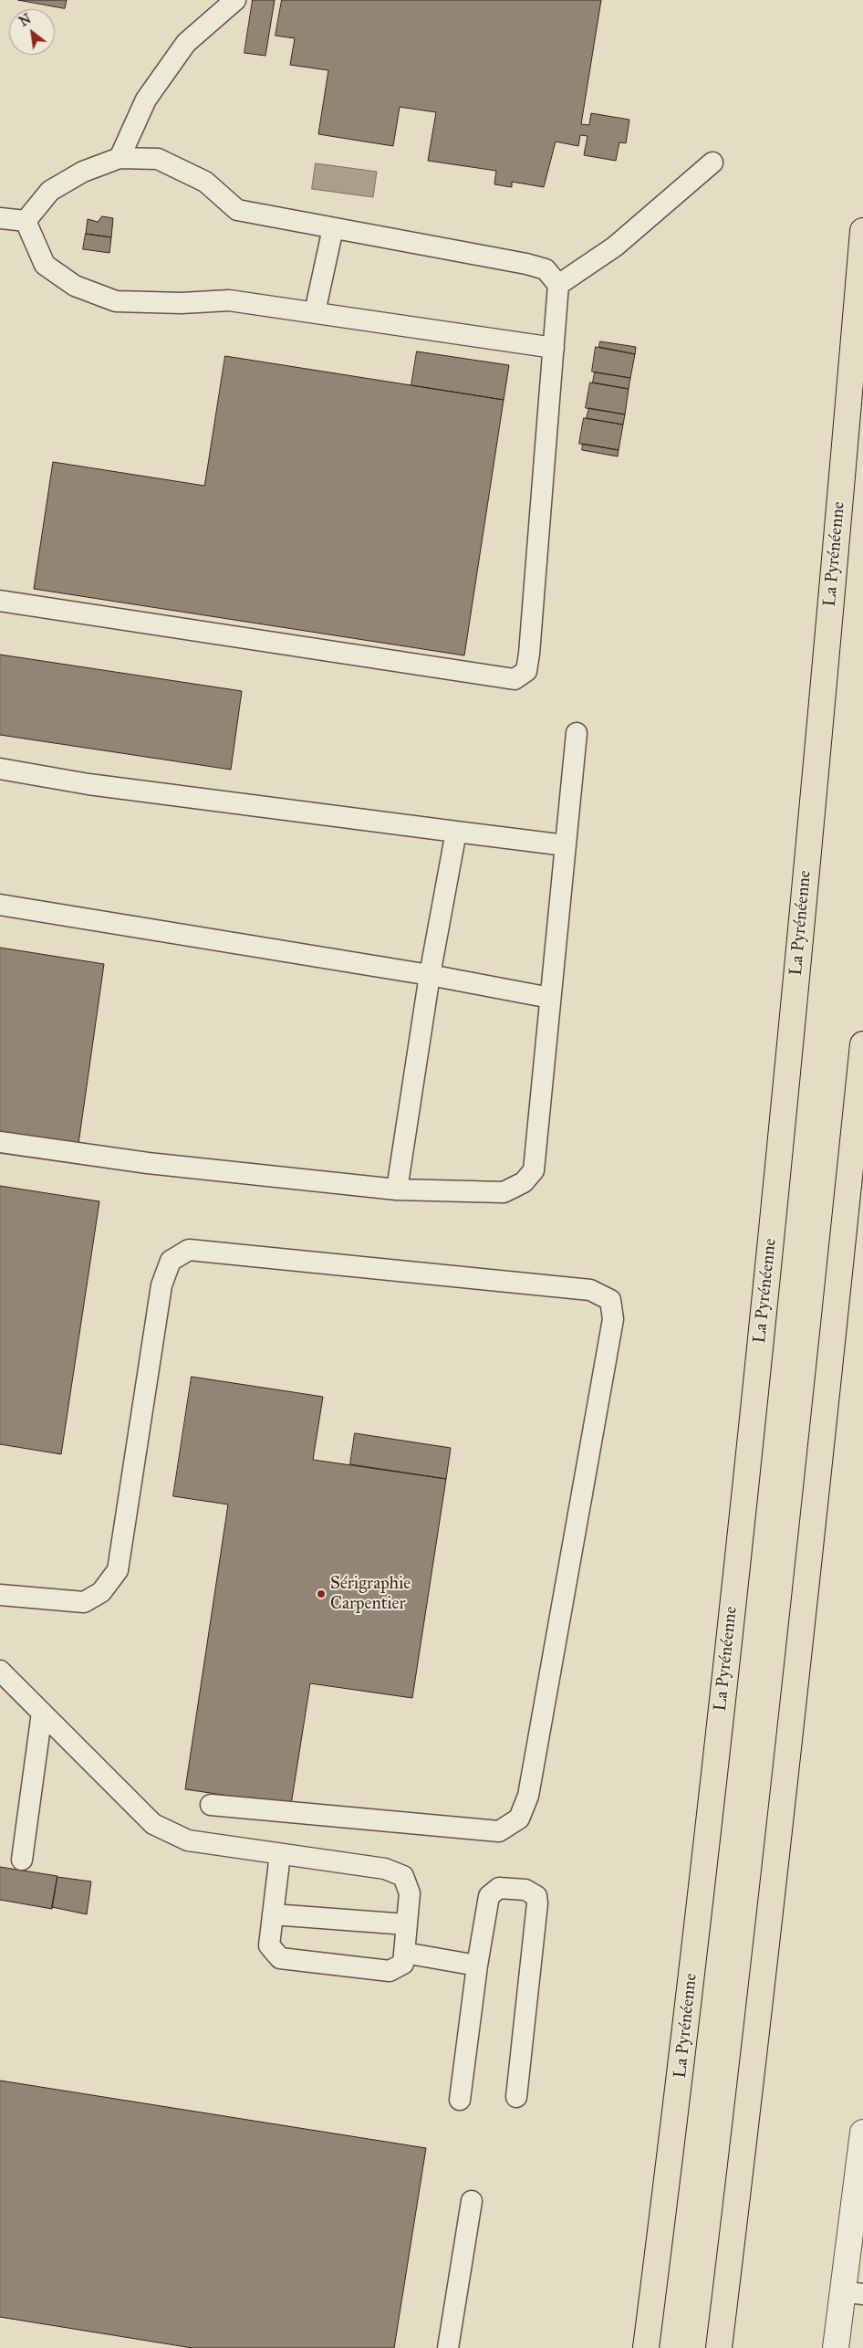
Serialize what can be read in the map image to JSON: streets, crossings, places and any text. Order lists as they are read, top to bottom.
{
  "streets": {
    "highway": ["La Pyrénéenne"]
  },
  "places": ["Sérigraphie Carpentier"],
  "north": "top left"
}
